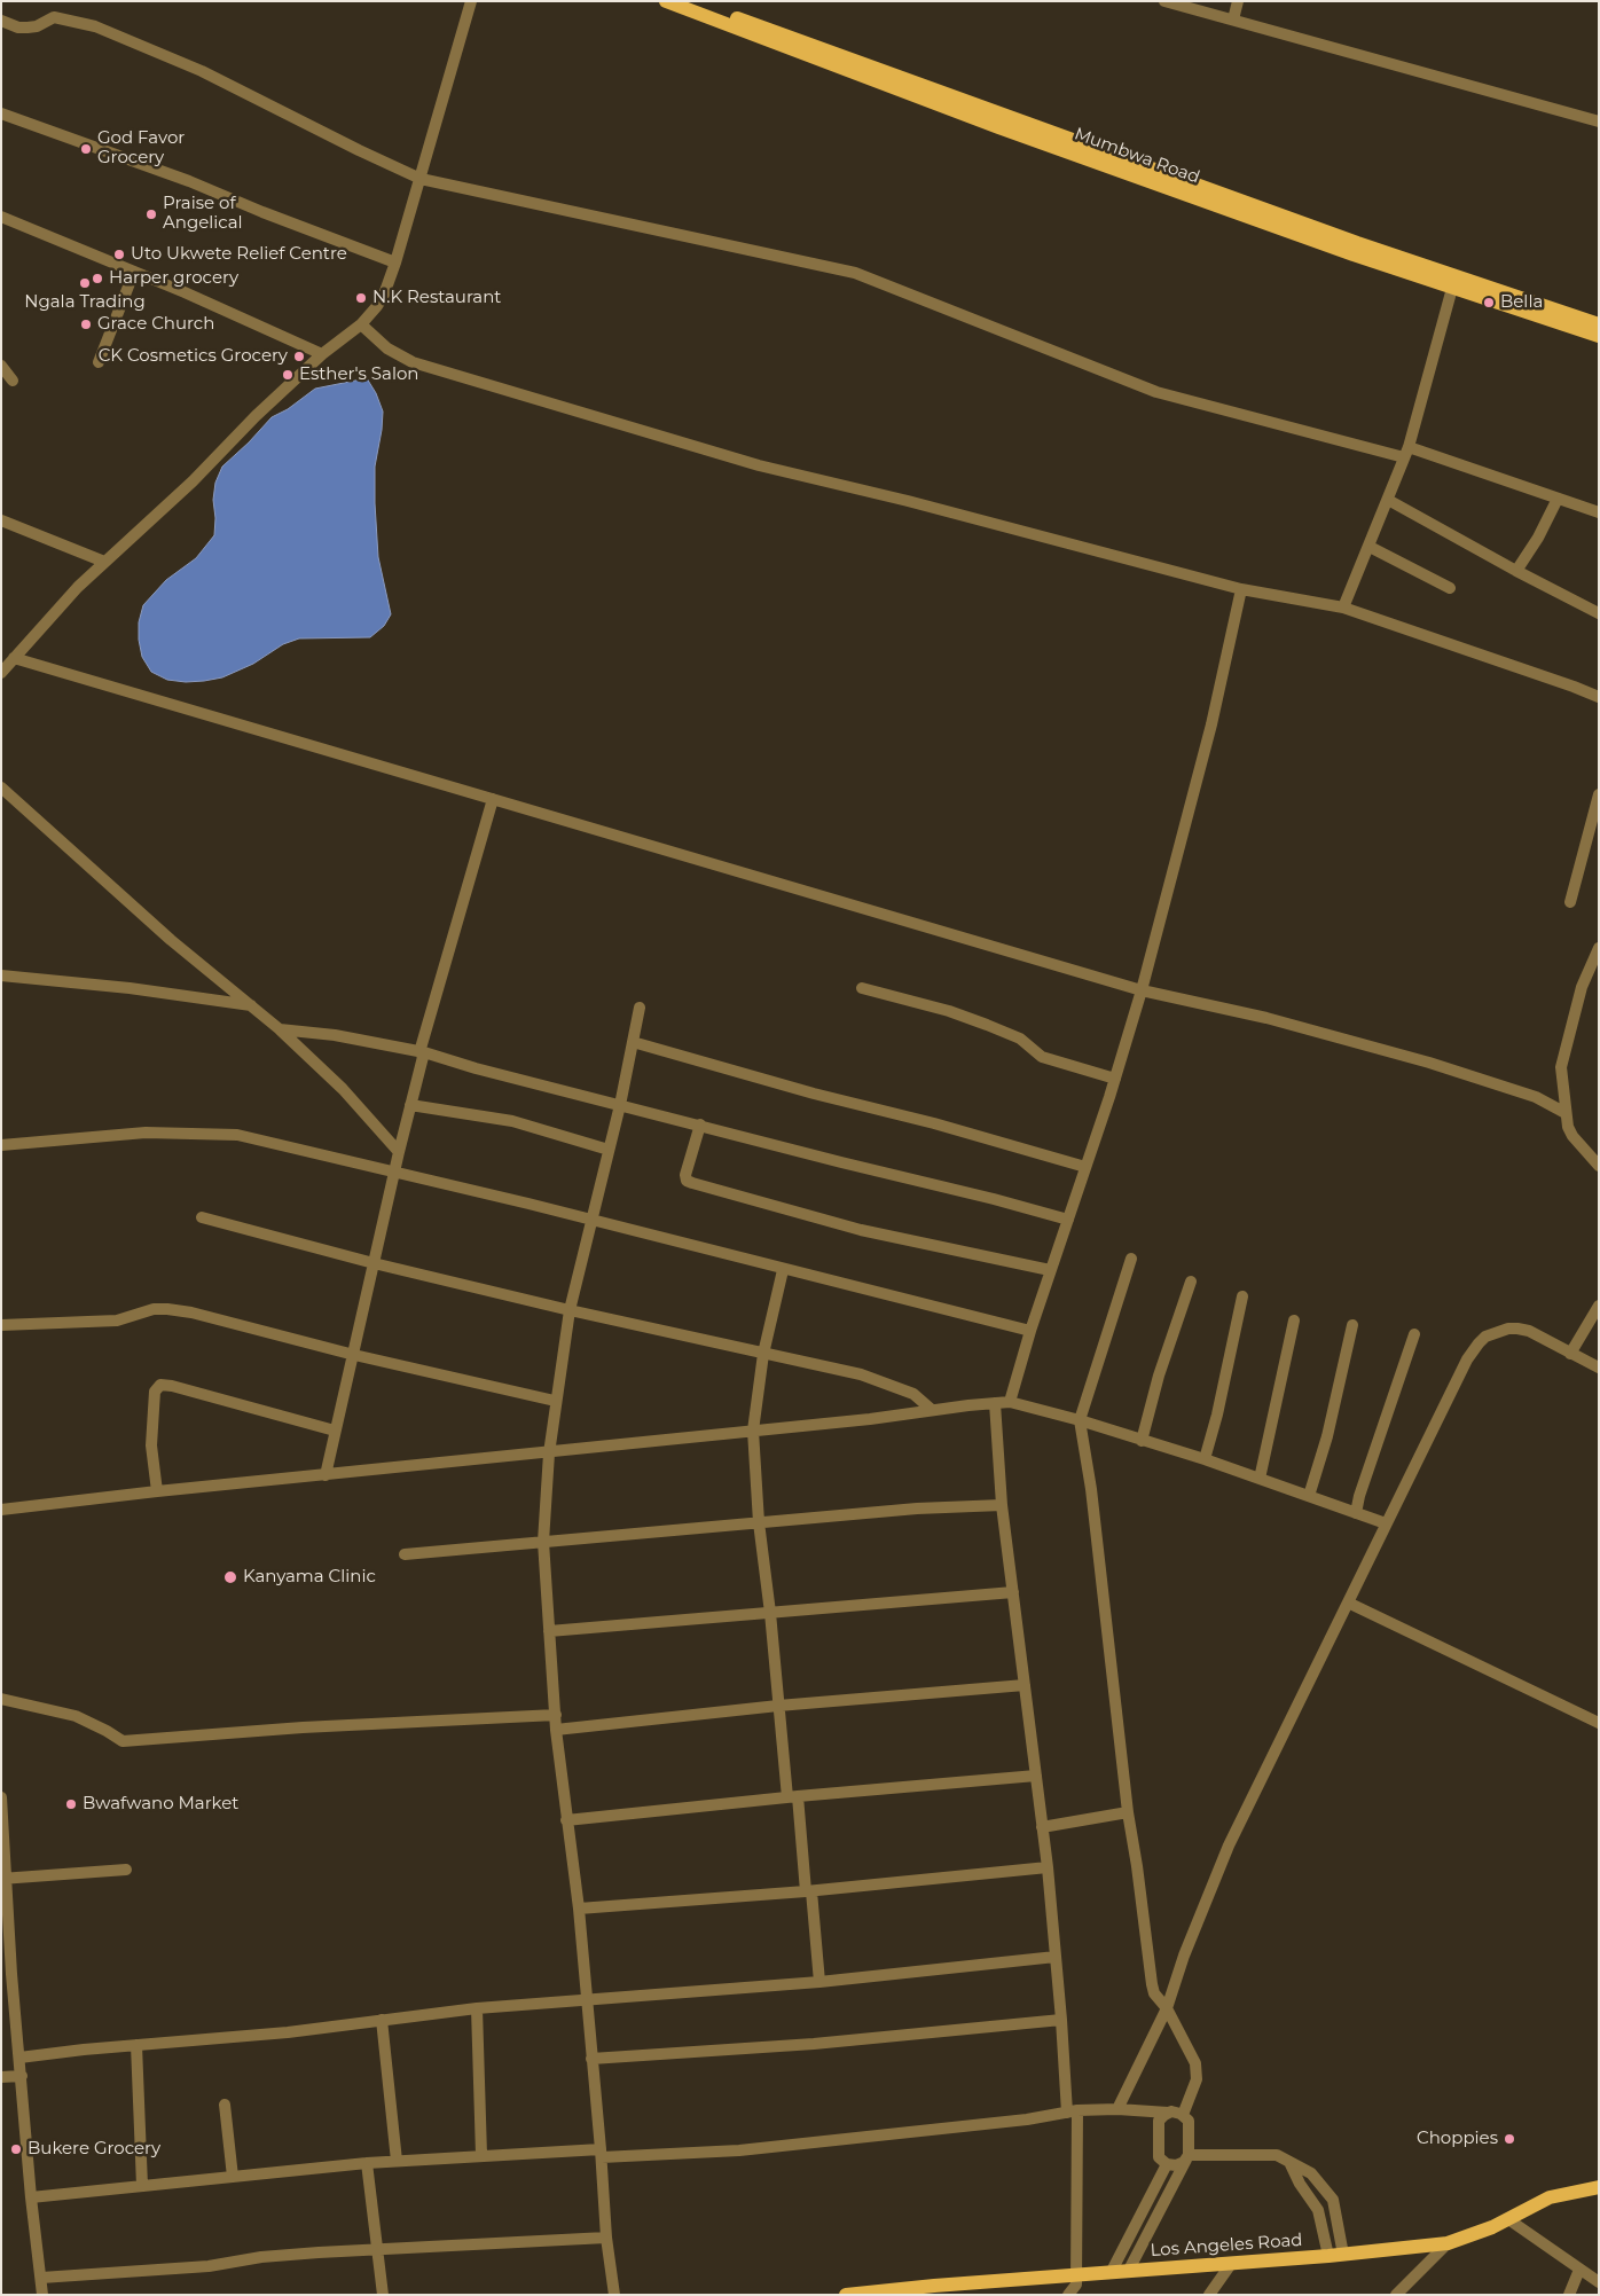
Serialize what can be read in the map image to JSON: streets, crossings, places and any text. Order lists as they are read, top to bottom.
{
  "streets": {
    "main road": ["Mumbwa Road", "Los Angeles Road"]
  },
  "places": [
    "God Favor Grocery",
    "Praise of Angelical",
    "Uto Ukwete Relief Centre",
    "Harper grocery",
    "Ngala Trading",
    "N.K Restaurant",
    "Bella",
    "Grace Church",
    "CK Cosmetics Grocery",
    "Esther's Salon",
    "Kanyama Clinic",
    "Bwafwano Market",
    "Choppies",
    "Bukere Grocery"
  ]
}
